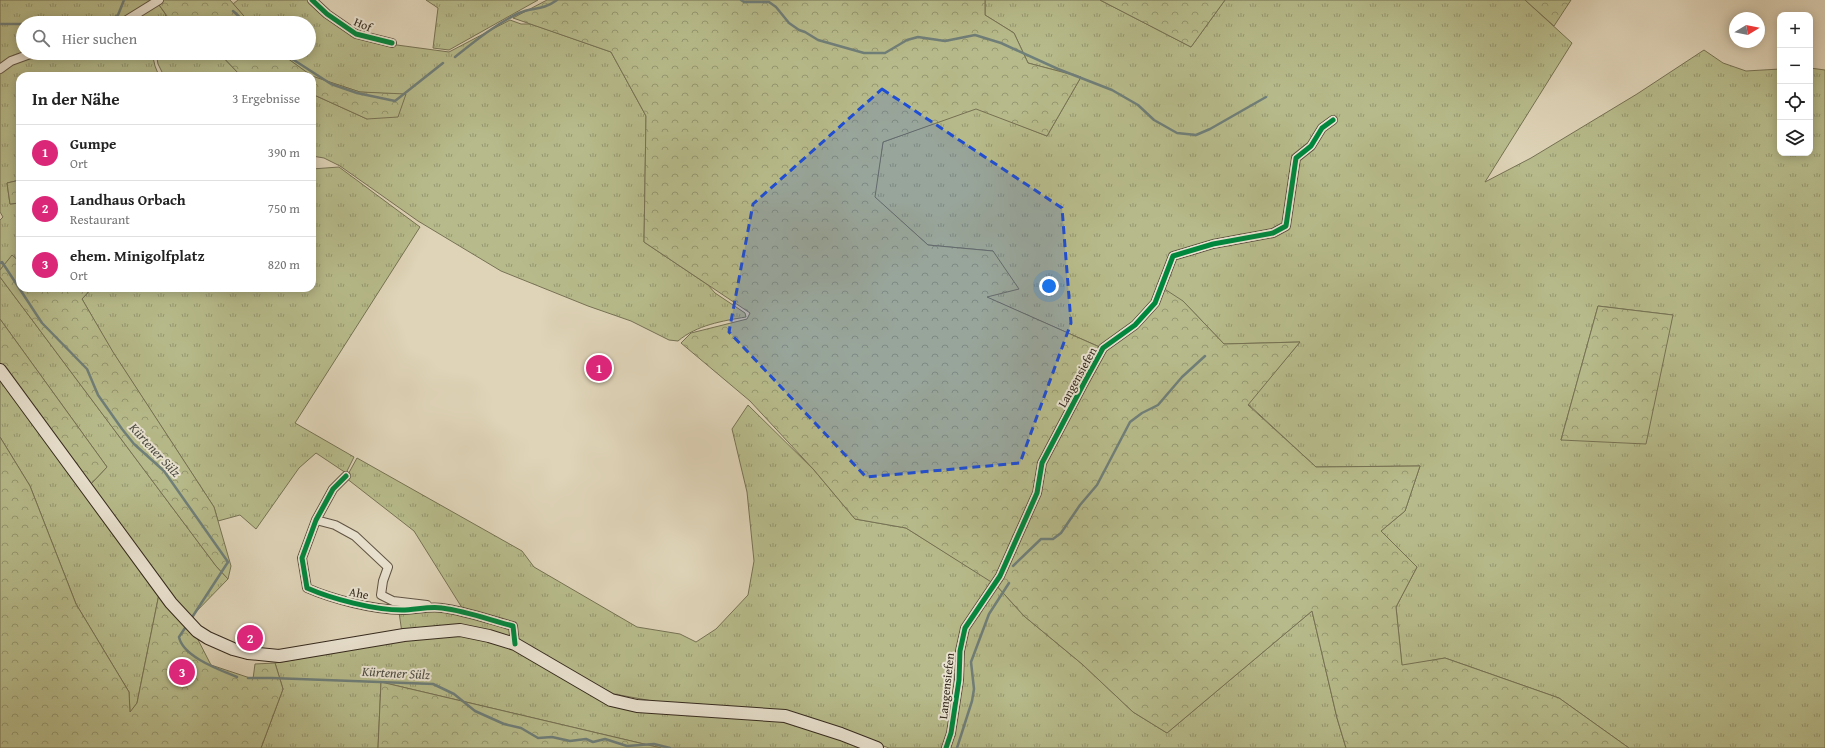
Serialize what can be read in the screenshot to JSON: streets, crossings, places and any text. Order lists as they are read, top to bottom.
{
  "streets": {
    "street": ["Hof", "Langensiefen", "Ahe"]
  },
  "water": ["Kürtener Sülz"],
  "north": "right",
  "page": {
    "map_buttons": ["+", "−"],
    "search": "Hier suchen",
    "heading": ["In der Nähe", "3 Ergebnisse"],
    "list": [
      {
        "mark": "1",
        "name": "Gumpe",
        "note": "Ort",
        "value": "390 m"
      },
      {
        "mark": "2",
        "name": "Landhaus Orbach",
        "note": "Restaurant",
        "value": "750 m"
      },
      {
        "mark": "3",
        "name": "ehem. Minigolfplatz",
        "note": "Ort",
        "value": "820 m"
      }
    ],
    "pins": ["1", "2", "3"]
  }
}
